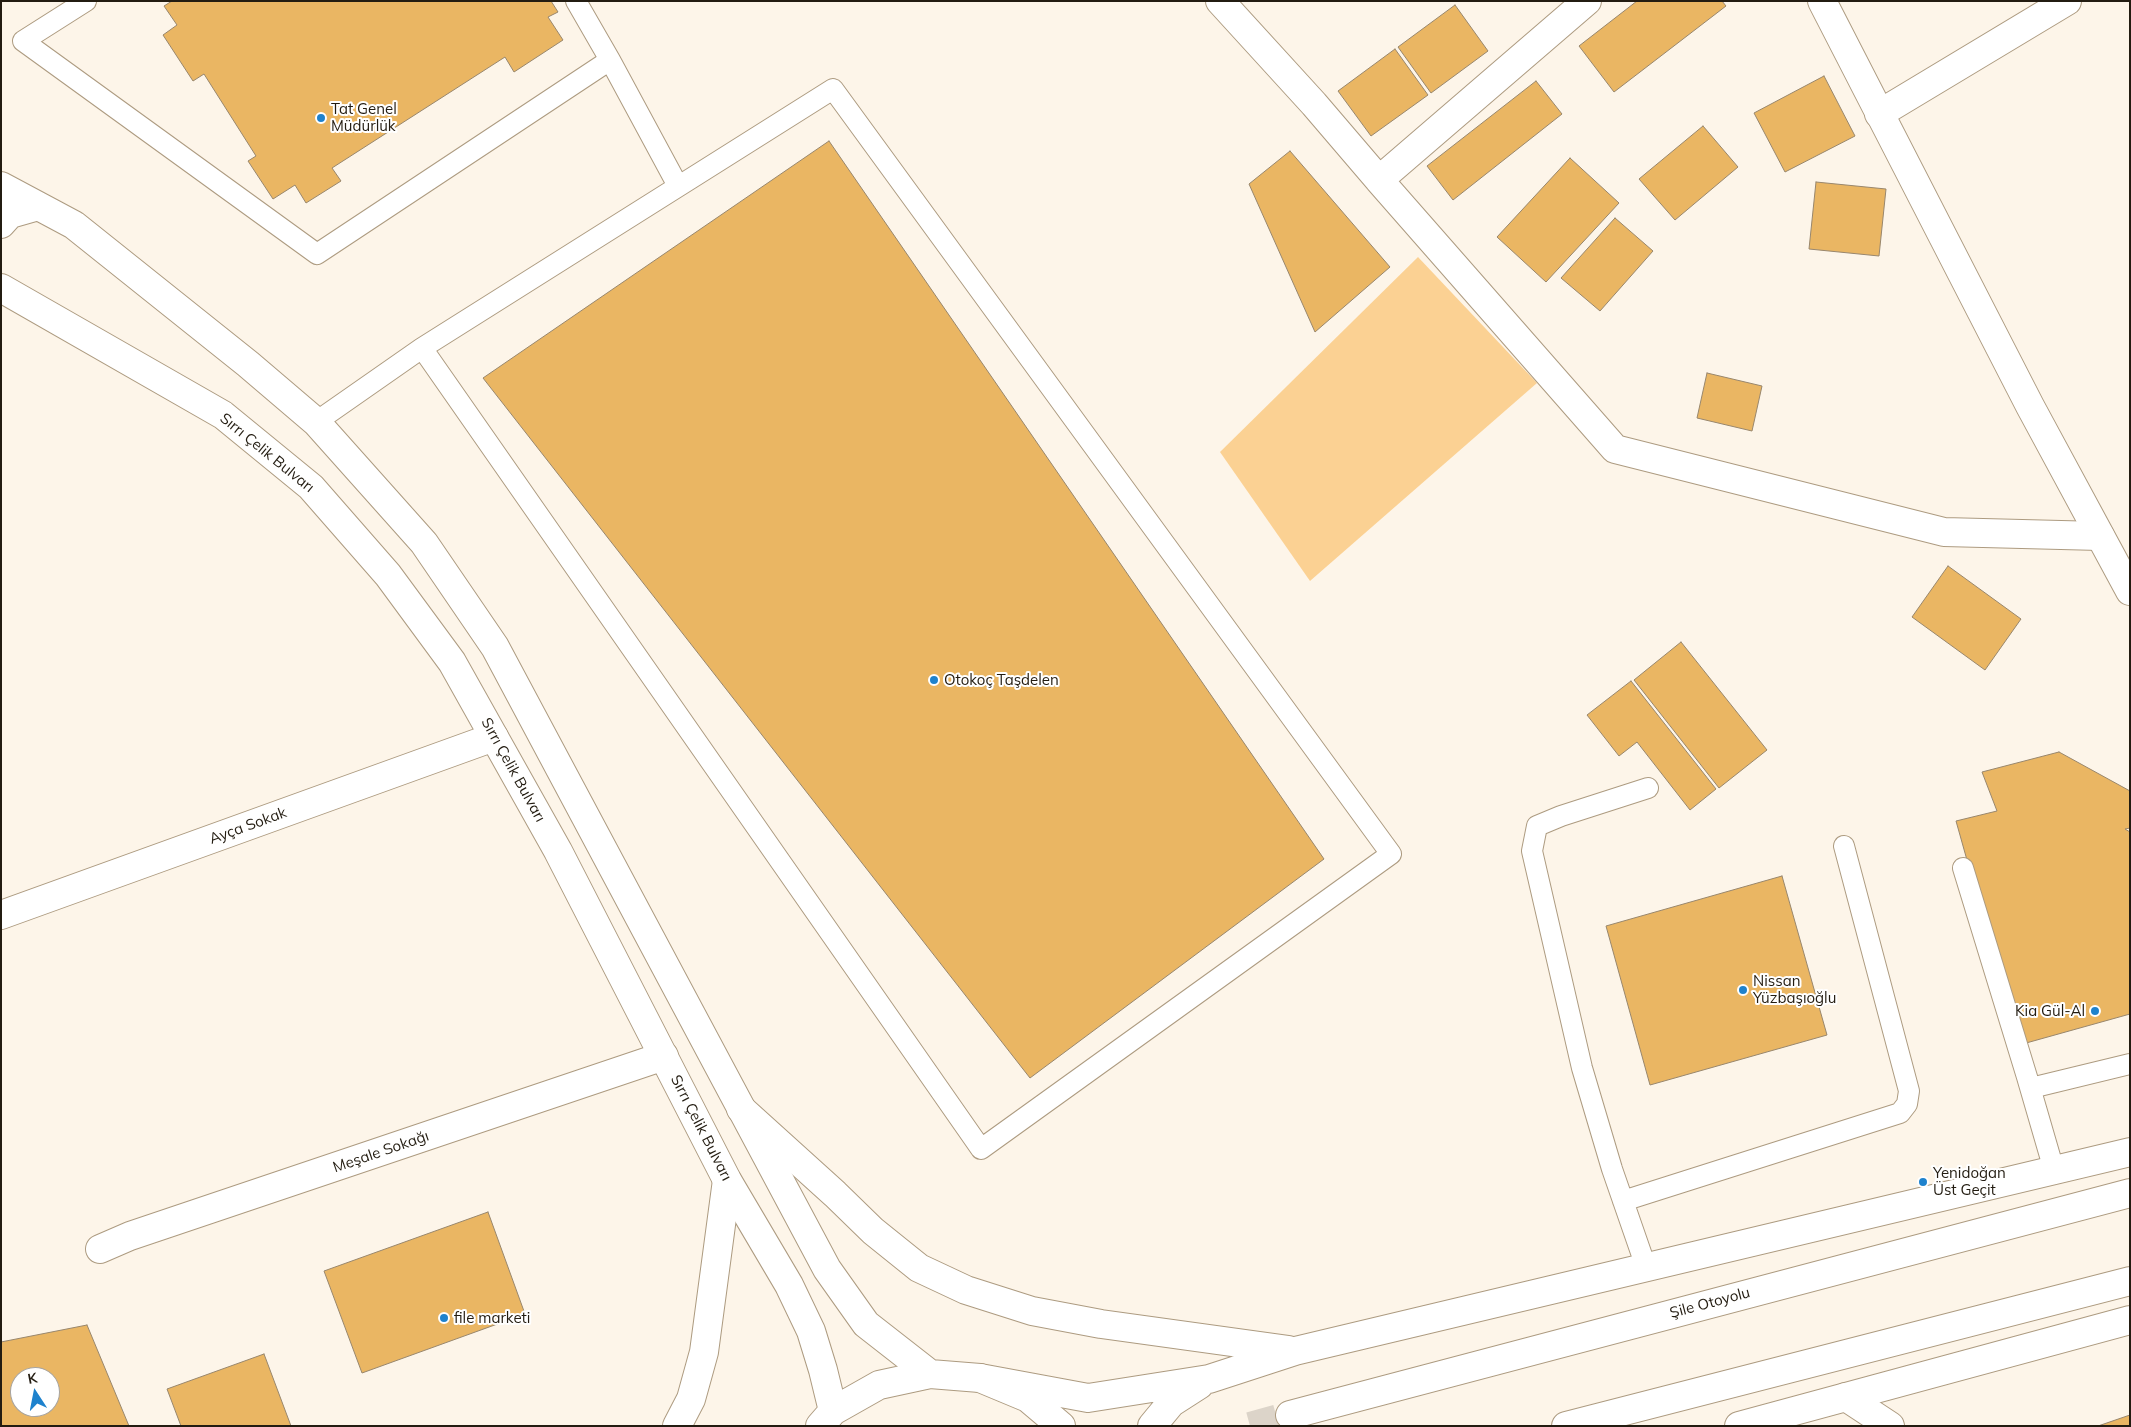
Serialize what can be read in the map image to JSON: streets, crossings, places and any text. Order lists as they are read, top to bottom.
{
  "streets": {
    "main road": [
      "Sırrı Çelik Bulvarı",
      "Ayça Sokak",
      "Meşale Sokağı",
      "Şile Otoyolu"
    ]
  },
  "crossings": [
    ["Sırrı Çelik Bulvarı", "Ayça Sokak"],
    ["Sırrı Çelik Bulvarı", "Meşale Sokağı"]
  ],
  "places": [
    "Tat Genel Müdürlük",
    "Otokoç Taşdelen",
    "Nissan Yüzbaşıoğlu",
    "Kia Gül-Al",
    "Yenidoğan Üst Geçit",
    "file marketi"
  ],
  "north": "top"
}
